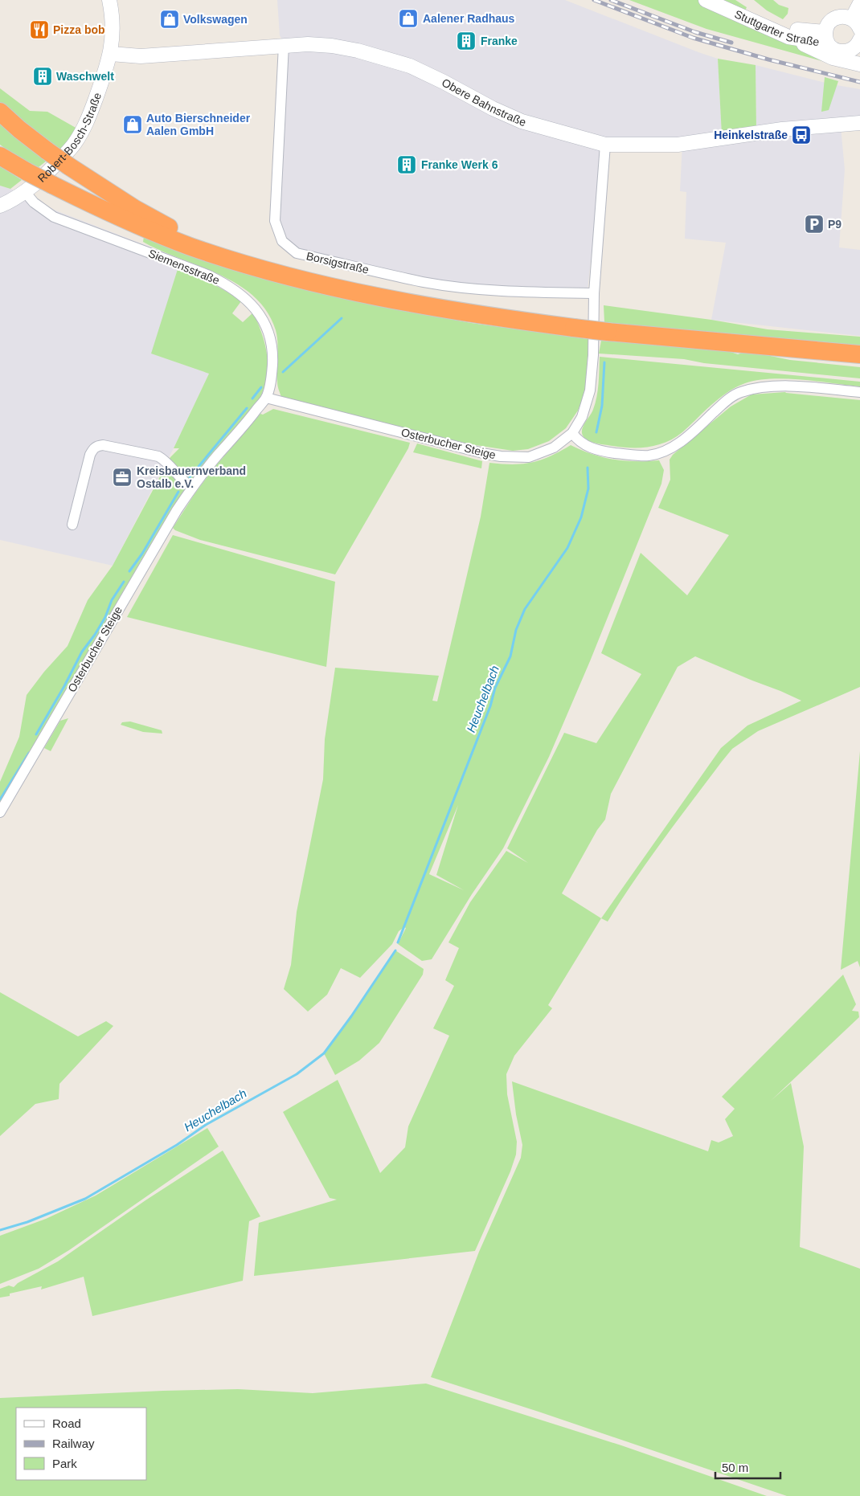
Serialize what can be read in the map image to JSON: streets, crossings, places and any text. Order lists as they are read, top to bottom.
{
  "streets": {
    "street": [
      "Stuttgarter Straße",
      "Obere Bahnstraße",
      "Robert-Bosch-Straße",
      "Borsigstraße",
      "Siemensstraße",
      "Osterbucher Steige"
    ]
  },
  "crossings": [
    ["Obere Bahnstraße", "Robert-Bosch-Straße"],
    ["Obere Bahnstraße", "Borsigstraße"],
    ["Obere Bahnstraße", "Osterbucher Steige"],
    ["Robert-Bosch-Straße", "Siemensstraße"],
    ["Borsigstraße", "Osterbucher Steige"],
    ["Siemensstraße", "Osterbucher Steige"]
  ],
  "water": ["Heuchelbach"],
  "places": {
    "shop": ["Aalener Radhaus", "Volkswagen", "Auto Bierschneider Aalen GmbH"],
    "restaurant": ["Pizza bob"],
    "building": ["Franke", "Waschwelt", "Franke Werk 6"],
    "bus stop": ["Heinkelstraße"],
    "parking": ["P9"],
    "office": ["Kreisbauernverband Ostalb e.V."]
  },
  "legend": ["Road", "Railway", "Park"],
  "scale_bar": "50 m"
}
